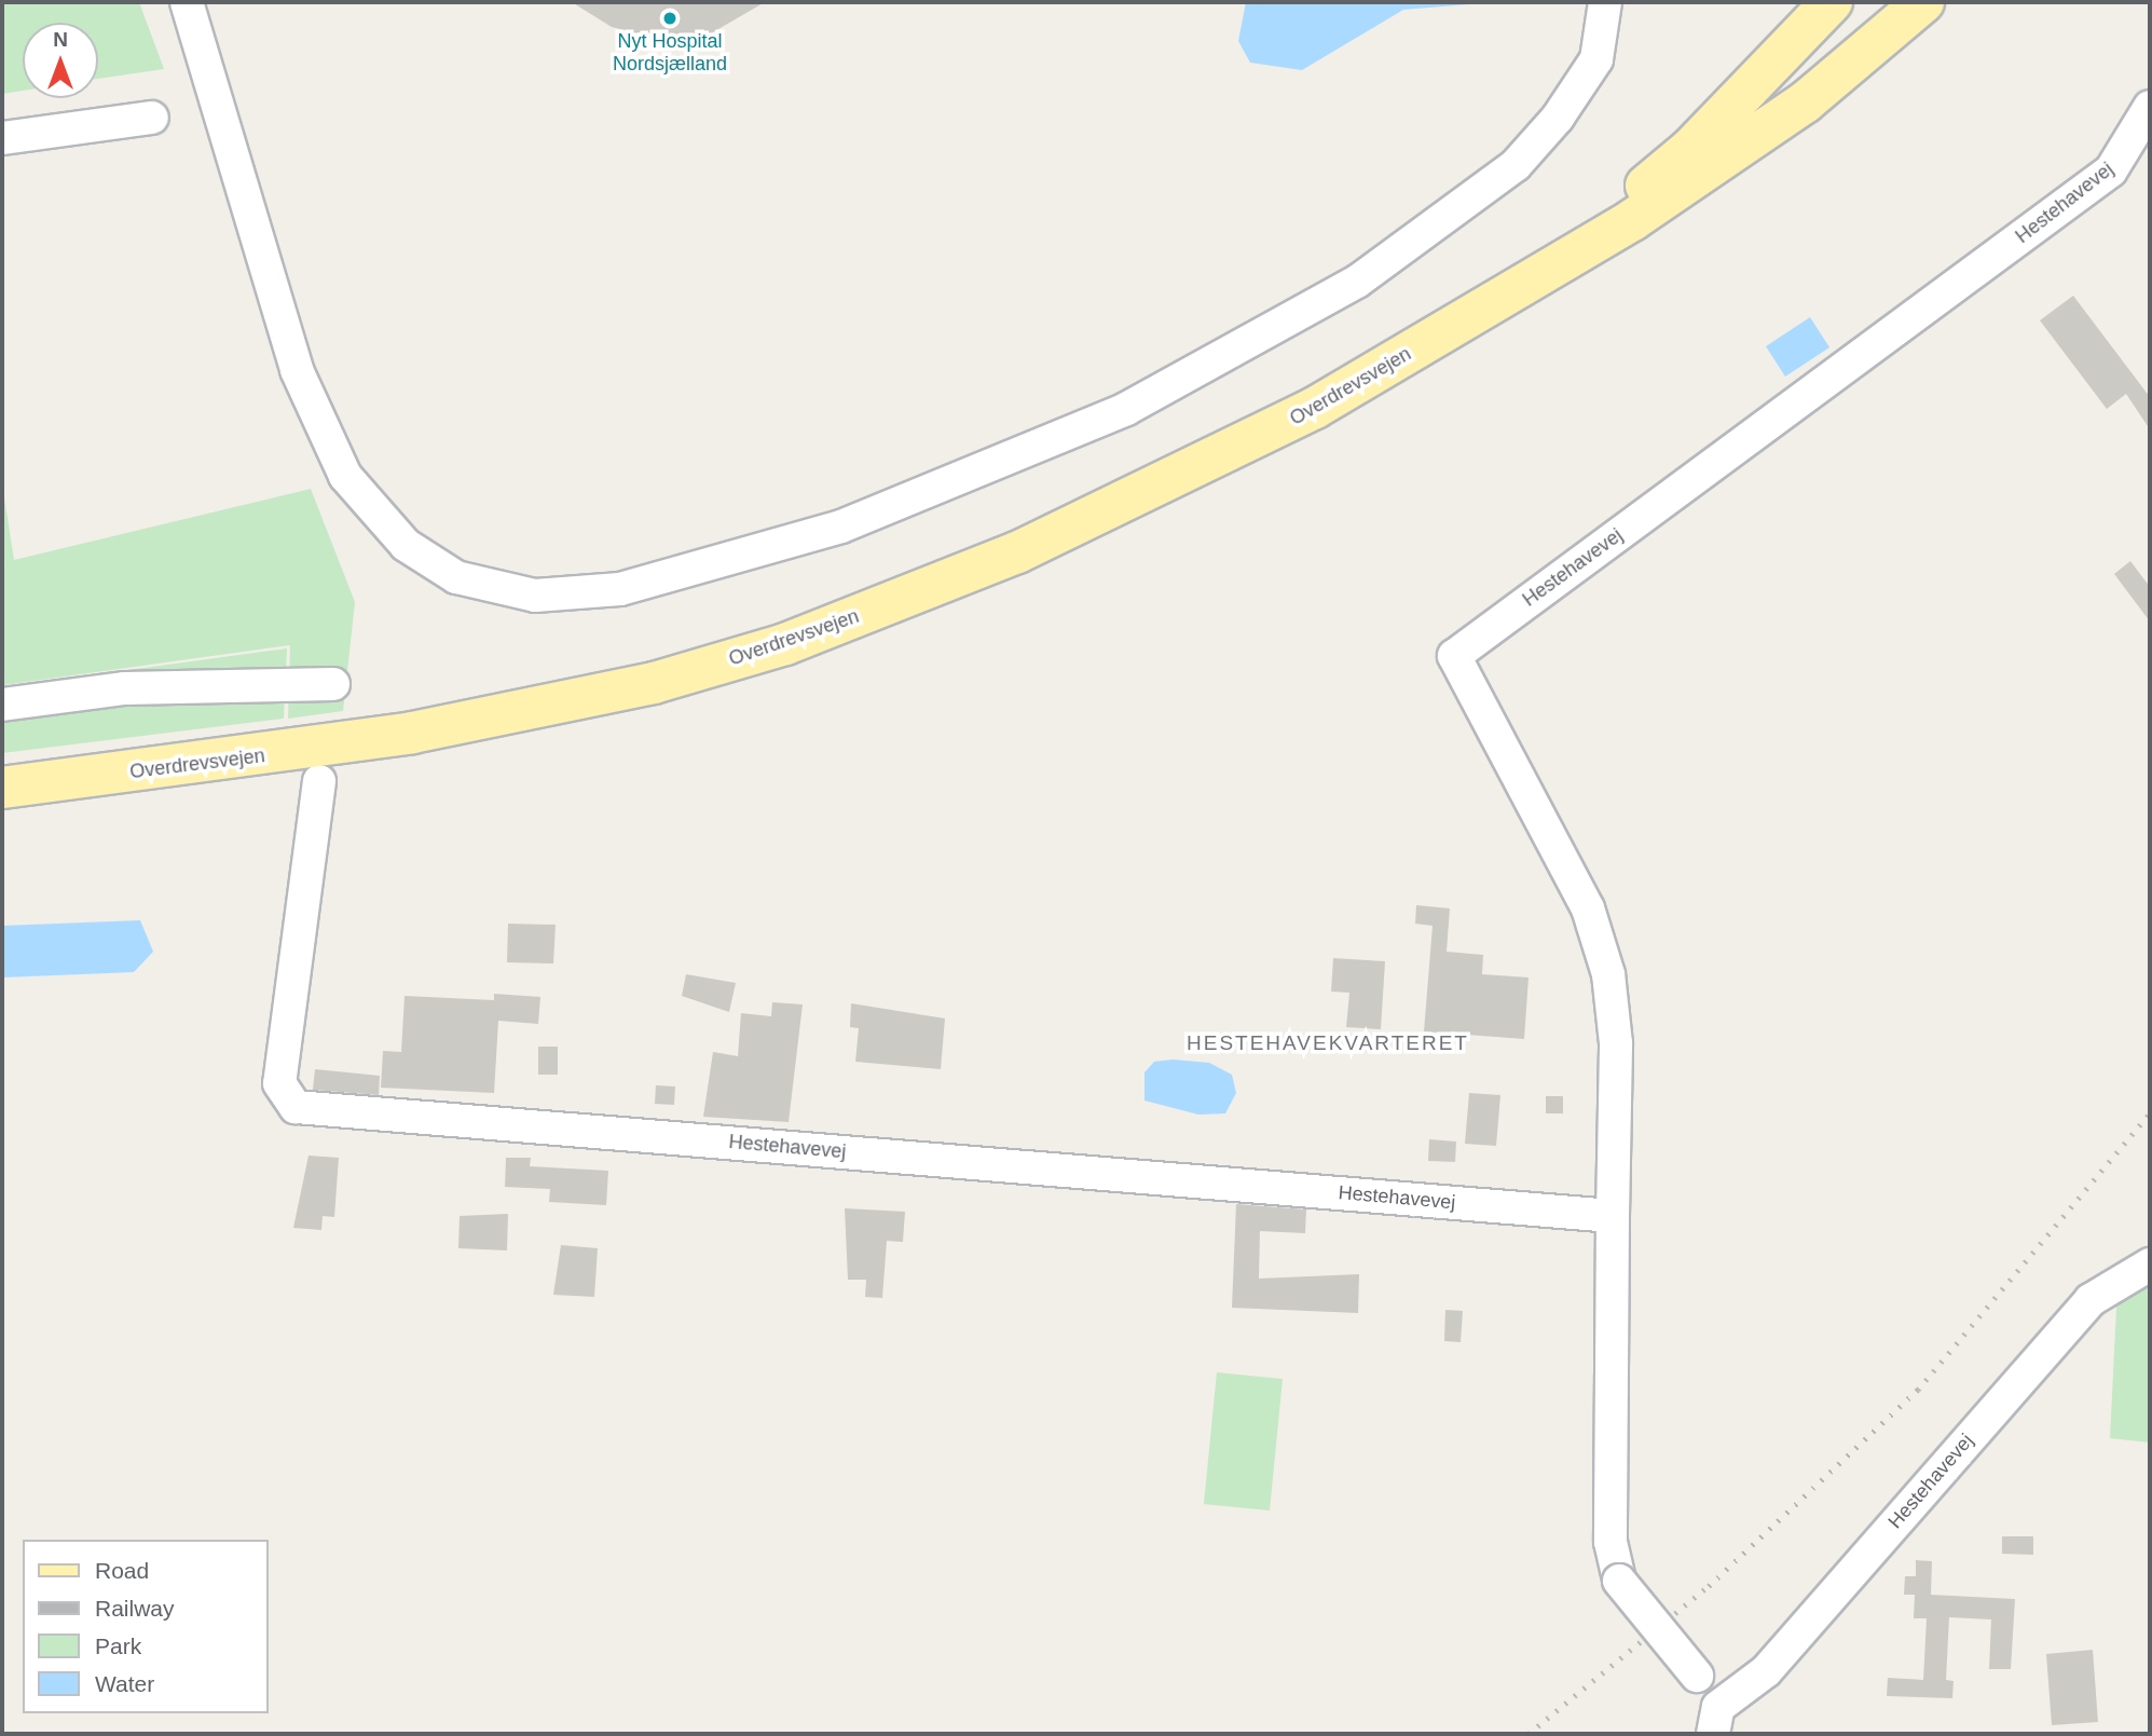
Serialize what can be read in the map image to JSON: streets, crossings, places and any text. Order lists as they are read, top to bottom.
{
  "streets": {
    "main road": ["Overdrevsvejen"],
    "street": ["Hestehavevej"]
  },
  "districts": ["HESTEHAVEKVARTERET"],
  "places": ["Nyt Hospital Nordsjælland"],
  "legend": [
    "Road",
    "Railway",
    "Park",
    "Water"
  ],
  "north": "top"
}
